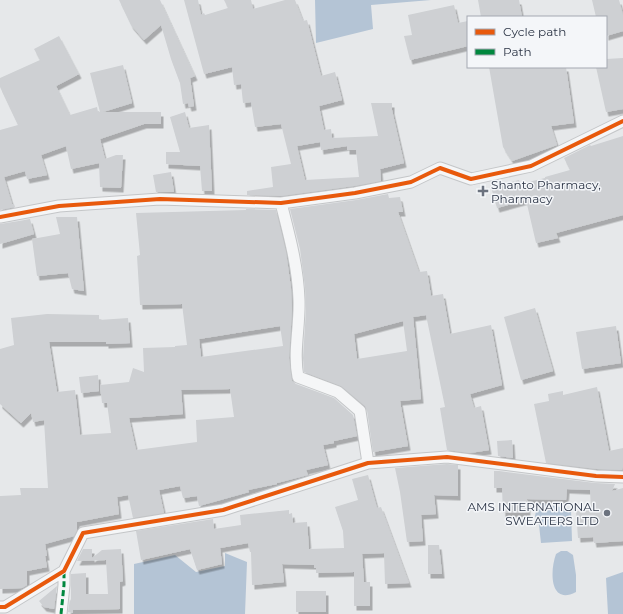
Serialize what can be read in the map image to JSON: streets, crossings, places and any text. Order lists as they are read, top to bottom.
{
  "places": {
    "health": ["Shanto Pharmacy, Pharmacy"],
    "other": ["AMS INTERNATIONAL SWEATERS LTD"]
  },
  "legend": ["Cycle path", "Path"]
}
